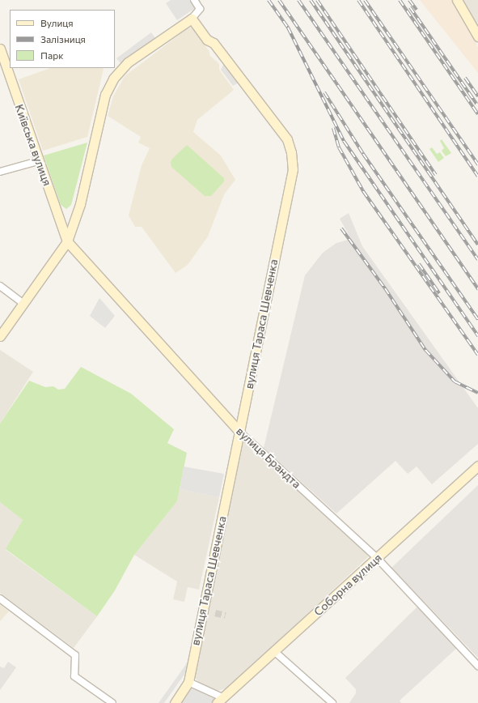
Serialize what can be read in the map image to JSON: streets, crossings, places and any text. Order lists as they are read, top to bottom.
{
  "streets": {
    "main road": [
      "Київська вулиця",
      "вулиця Тараса Шевченка",
      "вулиця Брандта",
      "Соборна вулиця"
    ]
  },
  "crossings": [
    ["Київська вулиця", "вулиця Брандта"],
    ["вулиця Тараса Шевченка", "вулиця Брандта"],
    ["вулиця Брандта", "Соборна вулиця"]
  ],
  "legend": ["Вулиця", "Залізниця", "Парк"]
}
